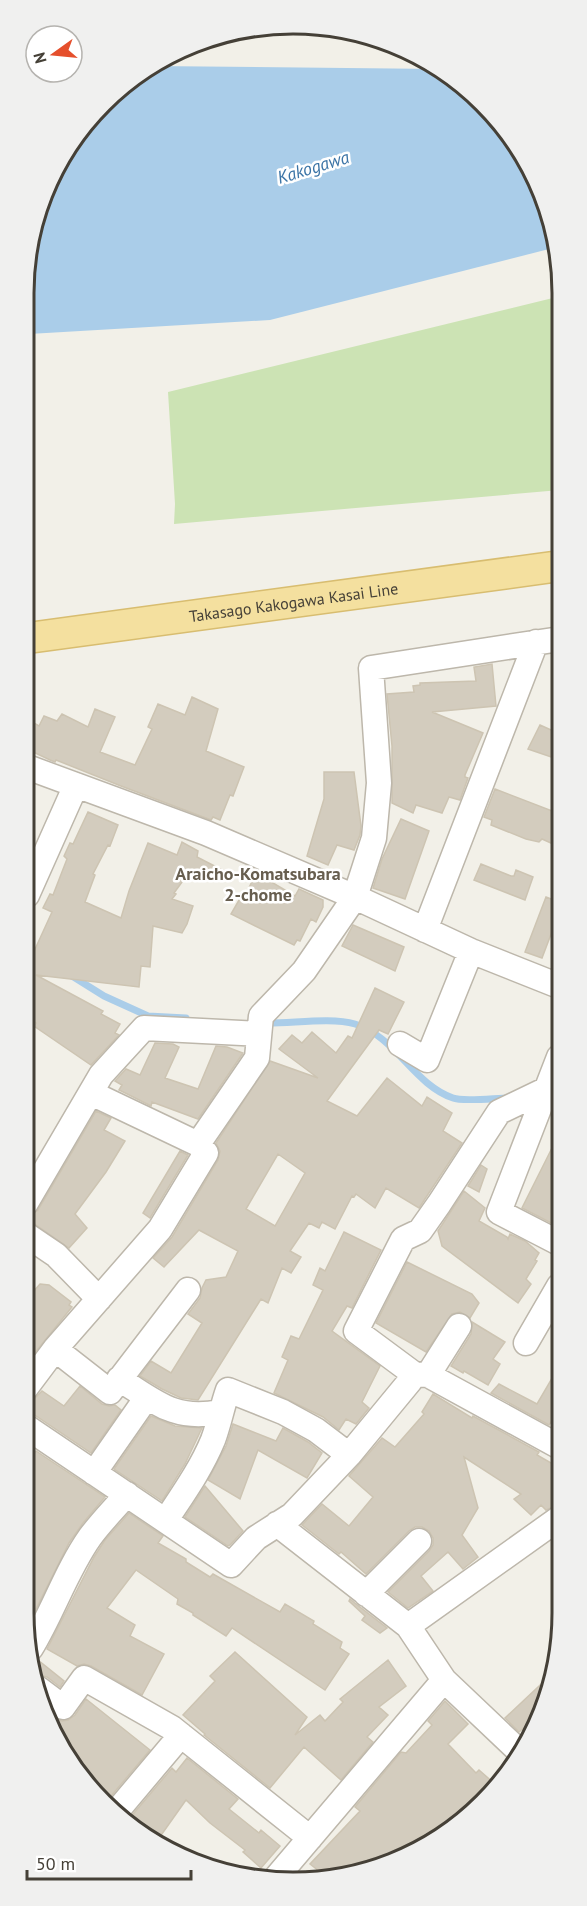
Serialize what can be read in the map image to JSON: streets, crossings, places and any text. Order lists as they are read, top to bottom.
{
  "streets": {
    "main road": ["Takasago Kakogawa Kasai Line"]
  },
  "districts": ["Araicho-Komatsubara 2-chome"],
  "water": ["Kakogawa"],
  "scale_bar": "50 m",
  "north": "left"
}
